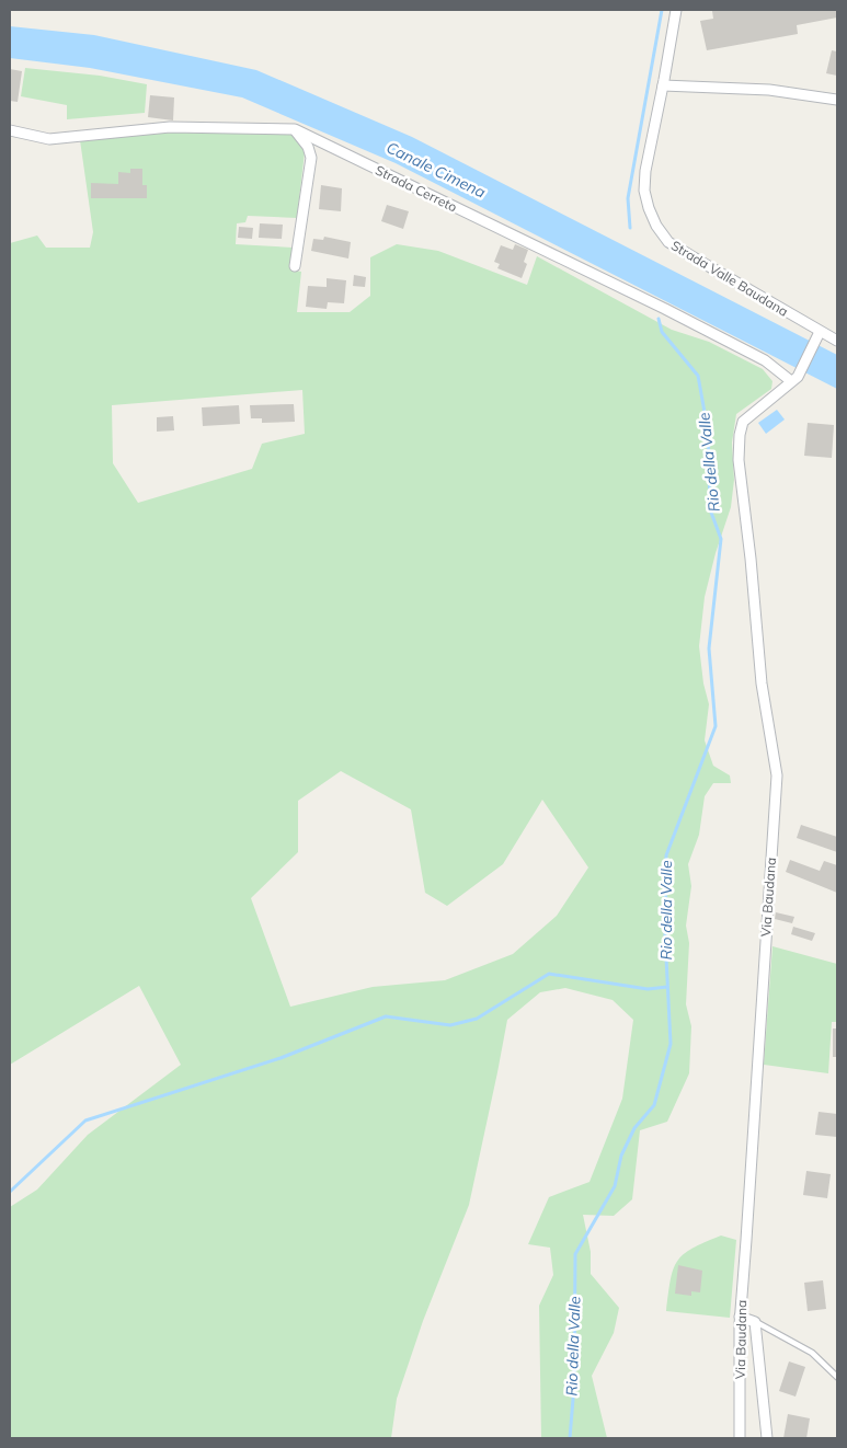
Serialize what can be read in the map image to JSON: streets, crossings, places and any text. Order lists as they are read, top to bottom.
{
  "streets": {
    "street": ["Strada Cerreto", "Strada Valle Baudana", "Via Baudana"]
  },
  "crossings": [
    ["Strada Cerreto", "Via Baudana"]
  ],
  "water": ["Canale Cimena", "Rio della Valle"]
}
